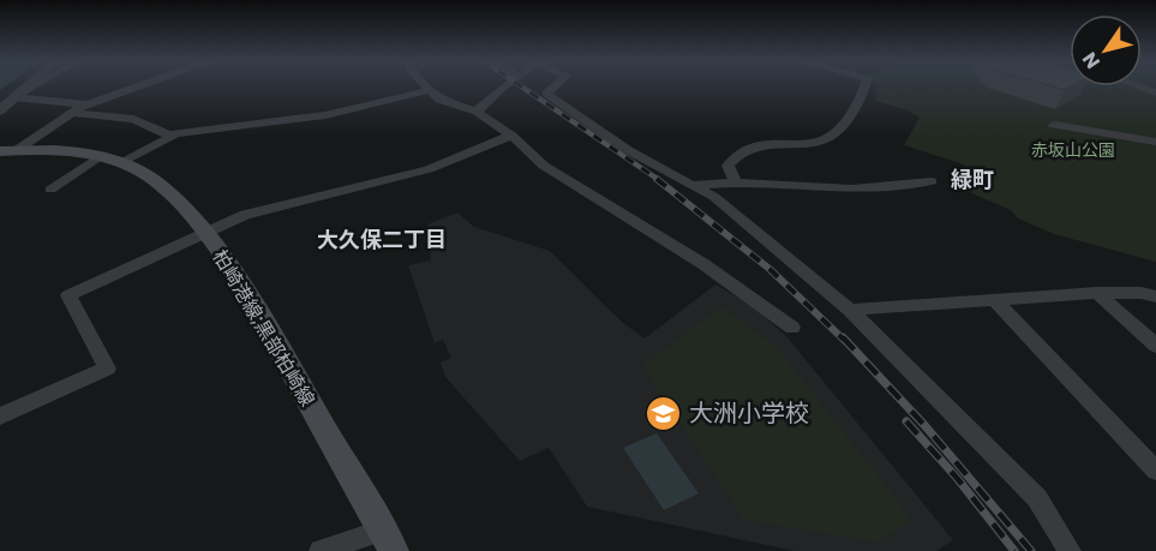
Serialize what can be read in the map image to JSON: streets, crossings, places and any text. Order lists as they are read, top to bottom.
{
  "streets": {
    "main road": ["柏崎港線;黒部柏崎線"]
  },
  "districts": ["緑町", "大久保二丁目"],
  "parks": ["赤坂山公園"],
  "places": {
    "school or university": ["大洲小学校"]
  },
  "north": "bottom left"
}
